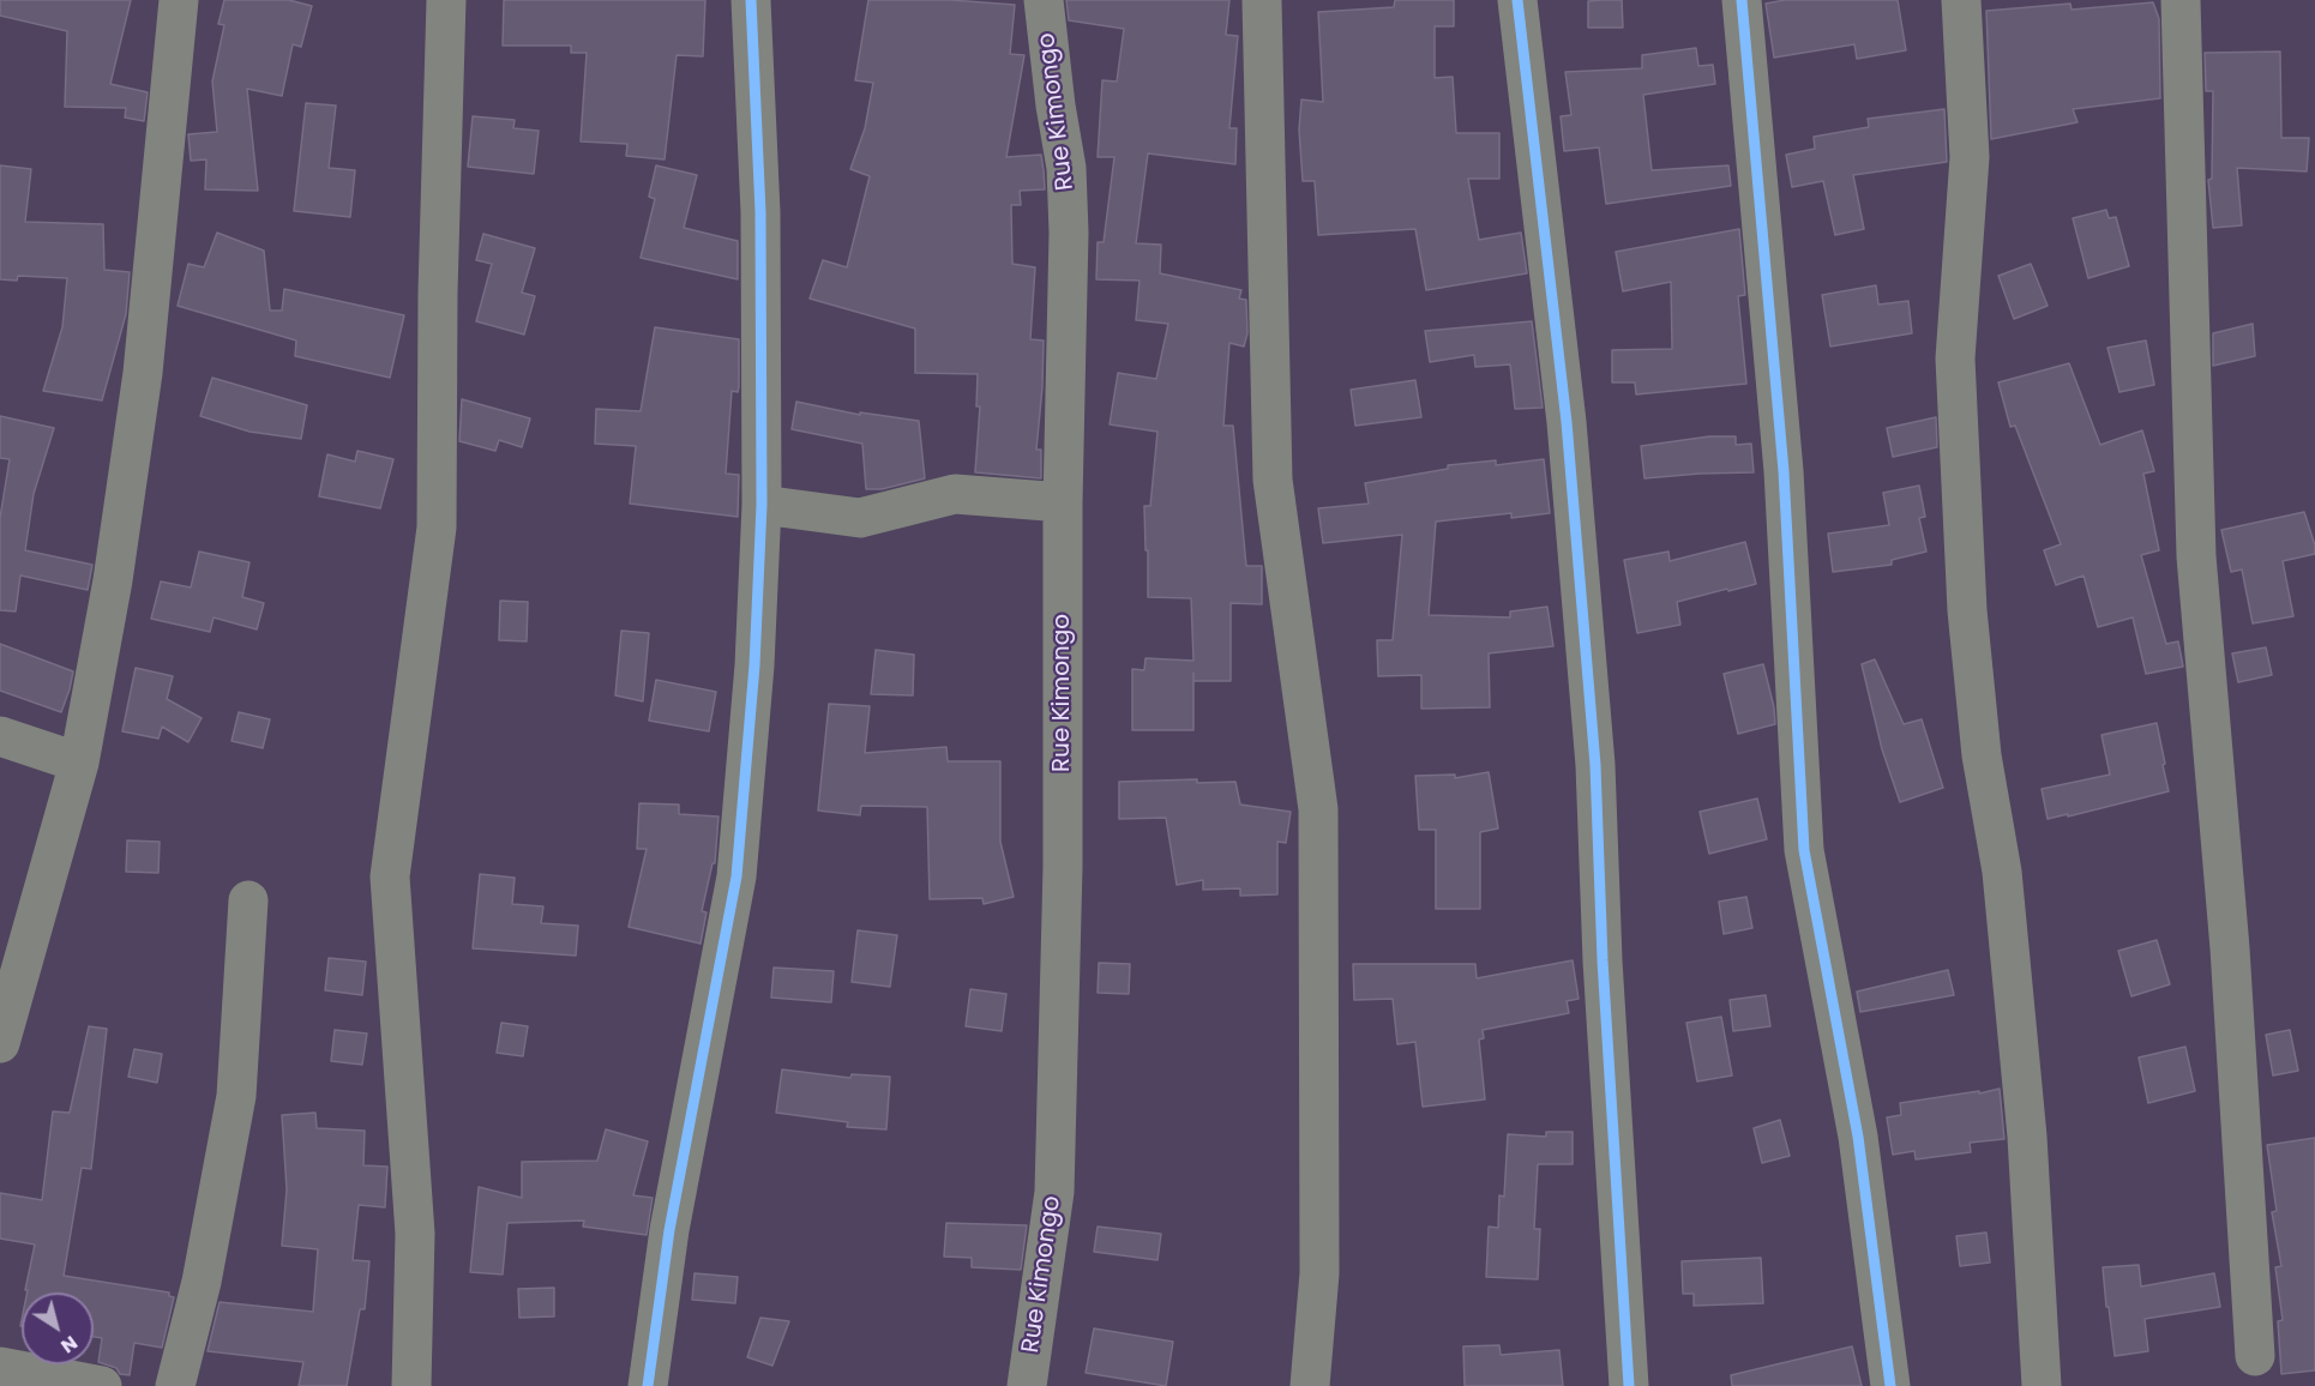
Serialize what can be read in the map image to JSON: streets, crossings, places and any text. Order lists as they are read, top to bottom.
{
  "streets": {
    "street": ["Rue Kimongo"]
  },
  "north": "bottom right"
}
